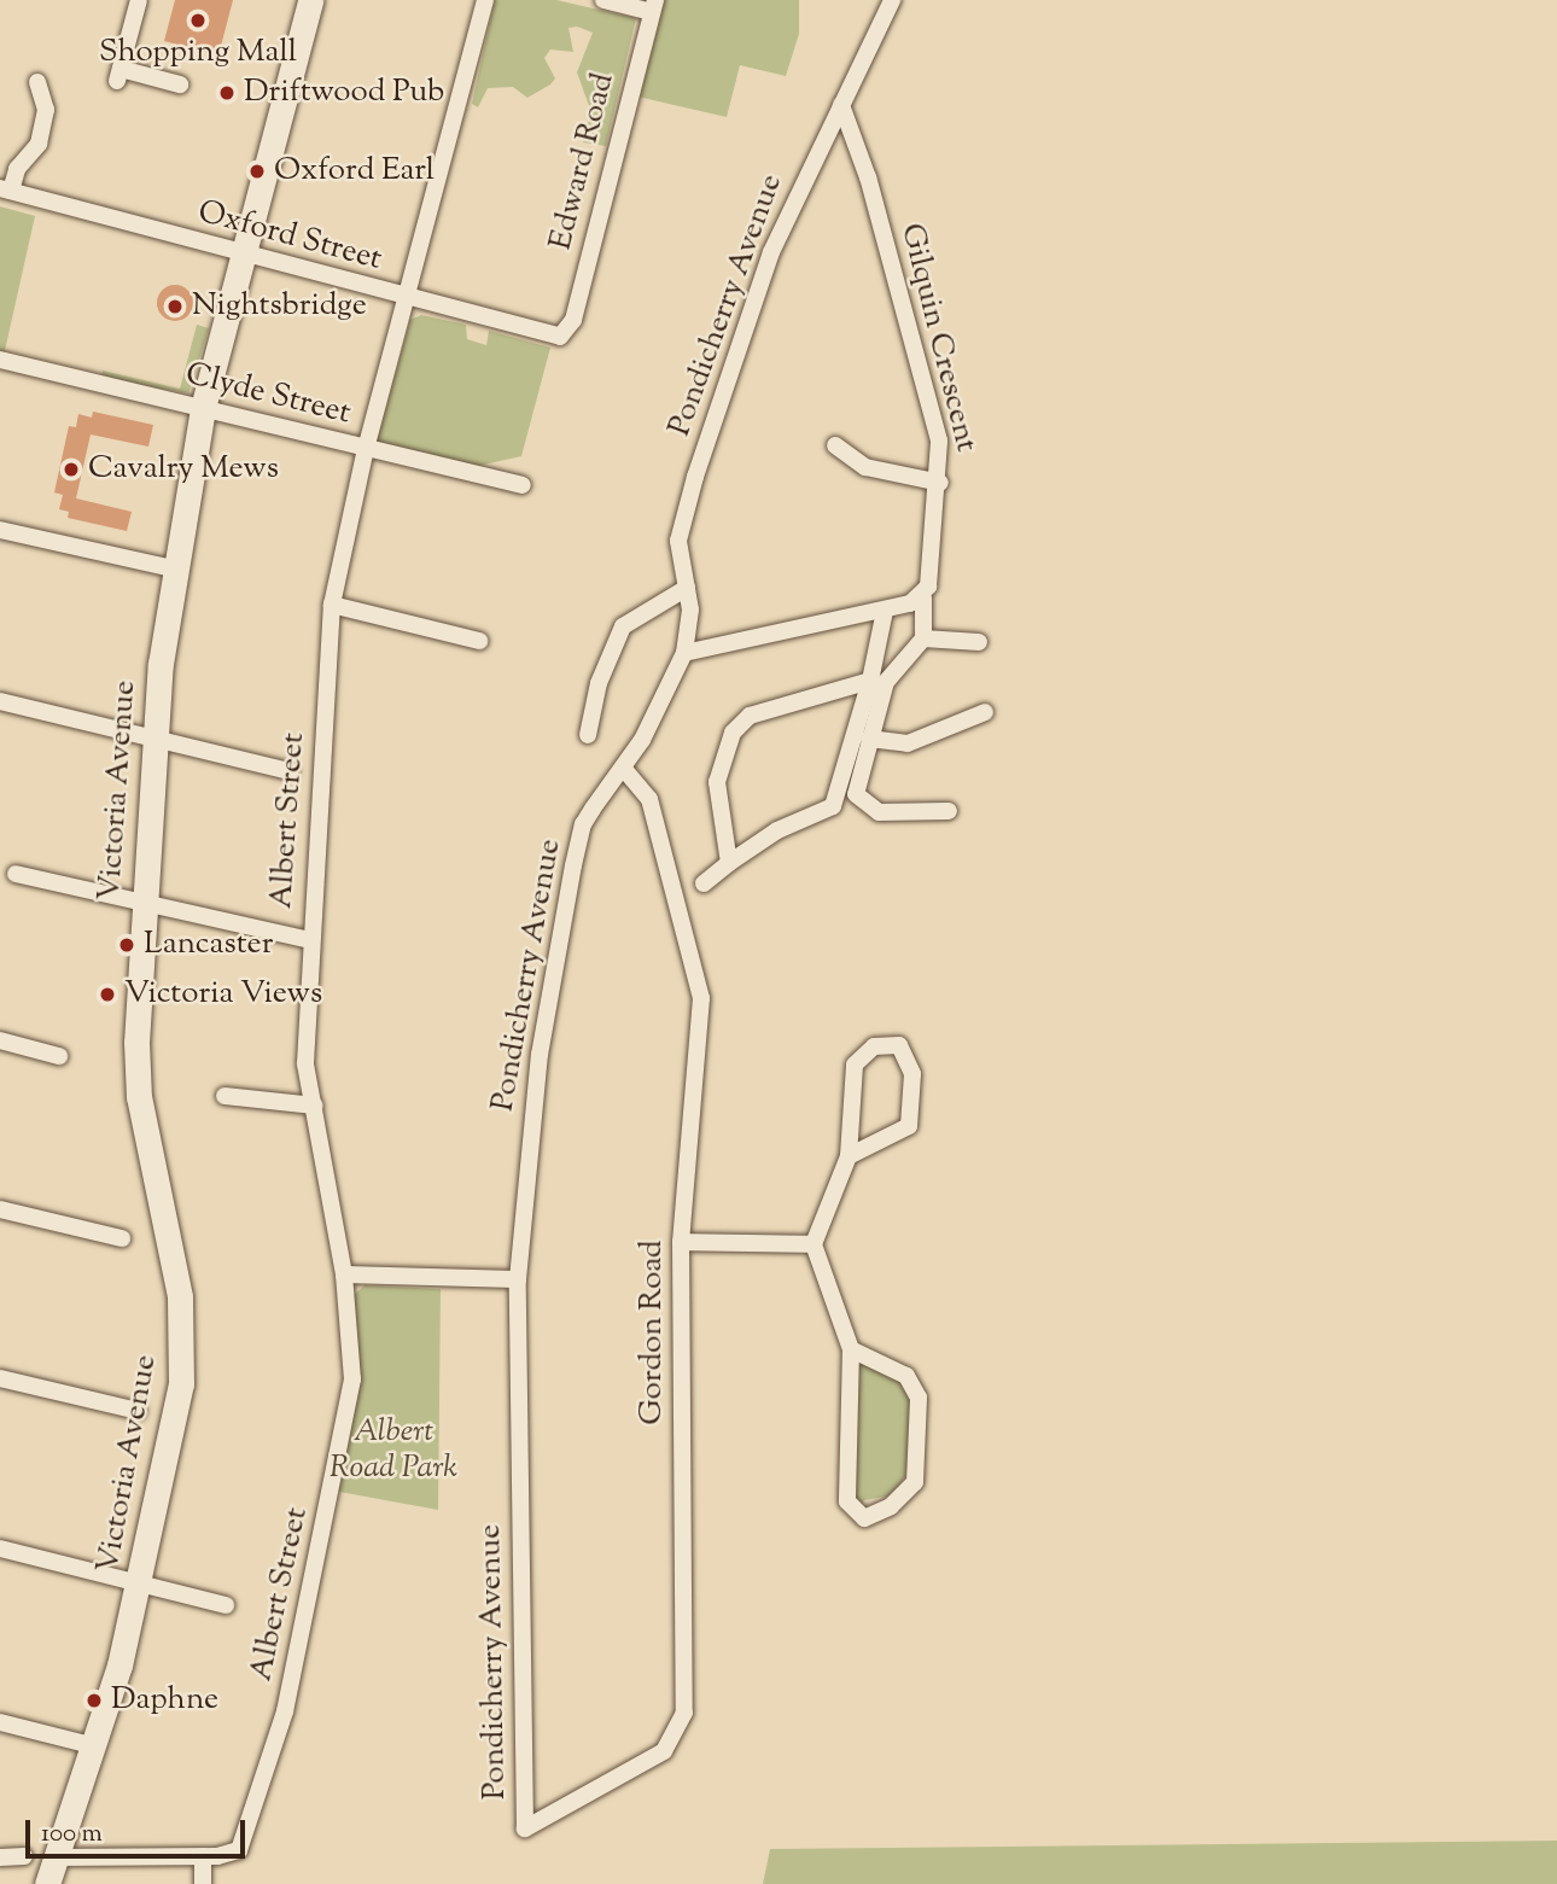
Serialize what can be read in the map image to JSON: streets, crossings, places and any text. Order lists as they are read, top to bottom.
{
  "streets": {
    "street": [
      "Edward Road",
      "Oxford Street",
      "Pondicherry Avenue",
      "Gilquin Crescent",
      "Clyde Street",
      "Victoria Avenue",
      "Albert Street",
      "Gordon Road"
    ]
  },
  "crossings": [
    ["Edward Road", "Oxford Street"],
    ["Oxford Street", "Victoria Avenue"],
    ["Oxford Street", "Albert Street"],
    ["Pondicherry Avenue", "Gilquin Crescent"],
    ["Pondicherry Avenue", "Gordon Road"],
    ["Clyde Street", "Victoria Avenue"],
    ["Clyde Street", "Albert Street"]
  ],
  "parks": ["Albert Road Park"],
  "places": [
    "Shopping Mall",
    "Driftwood Pub",
    "Oxford Earl",
    "Nightsbridge",
    "Cavalry Mews",
    "Lancaster",
    "Victoria Views",
    "Daphne"
  ],
  "scale_bar": "100 m"
}
